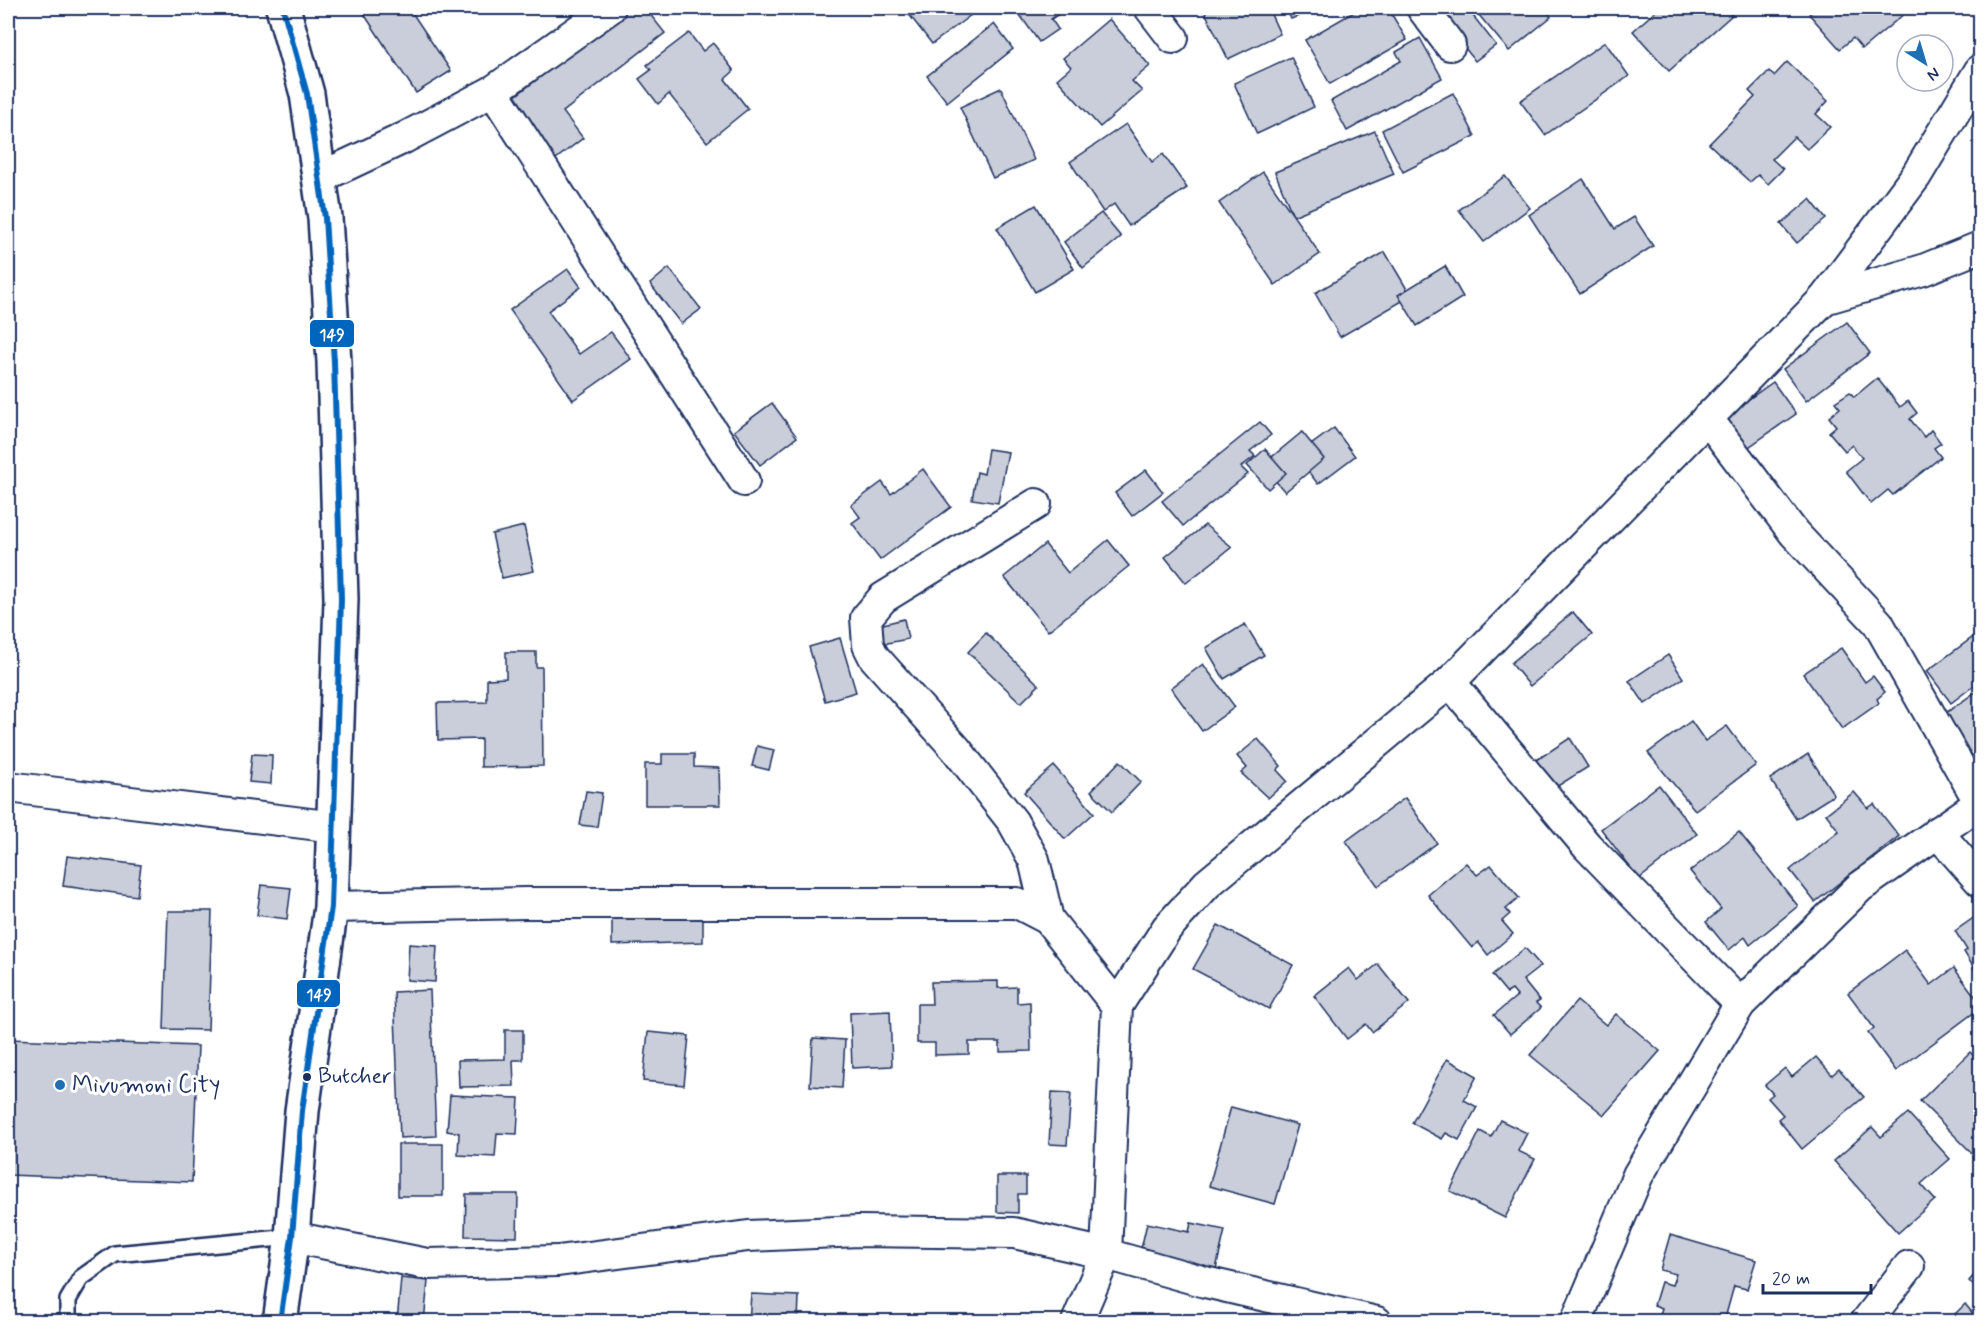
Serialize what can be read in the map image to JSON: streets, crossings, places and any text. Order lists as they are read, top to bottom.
{
  "places": ["Butcher", "Mivumoni City"],
  "lines": ["transit line 149"],
  "scale_bar": "20 m",
  "north": "bottom right"
}
